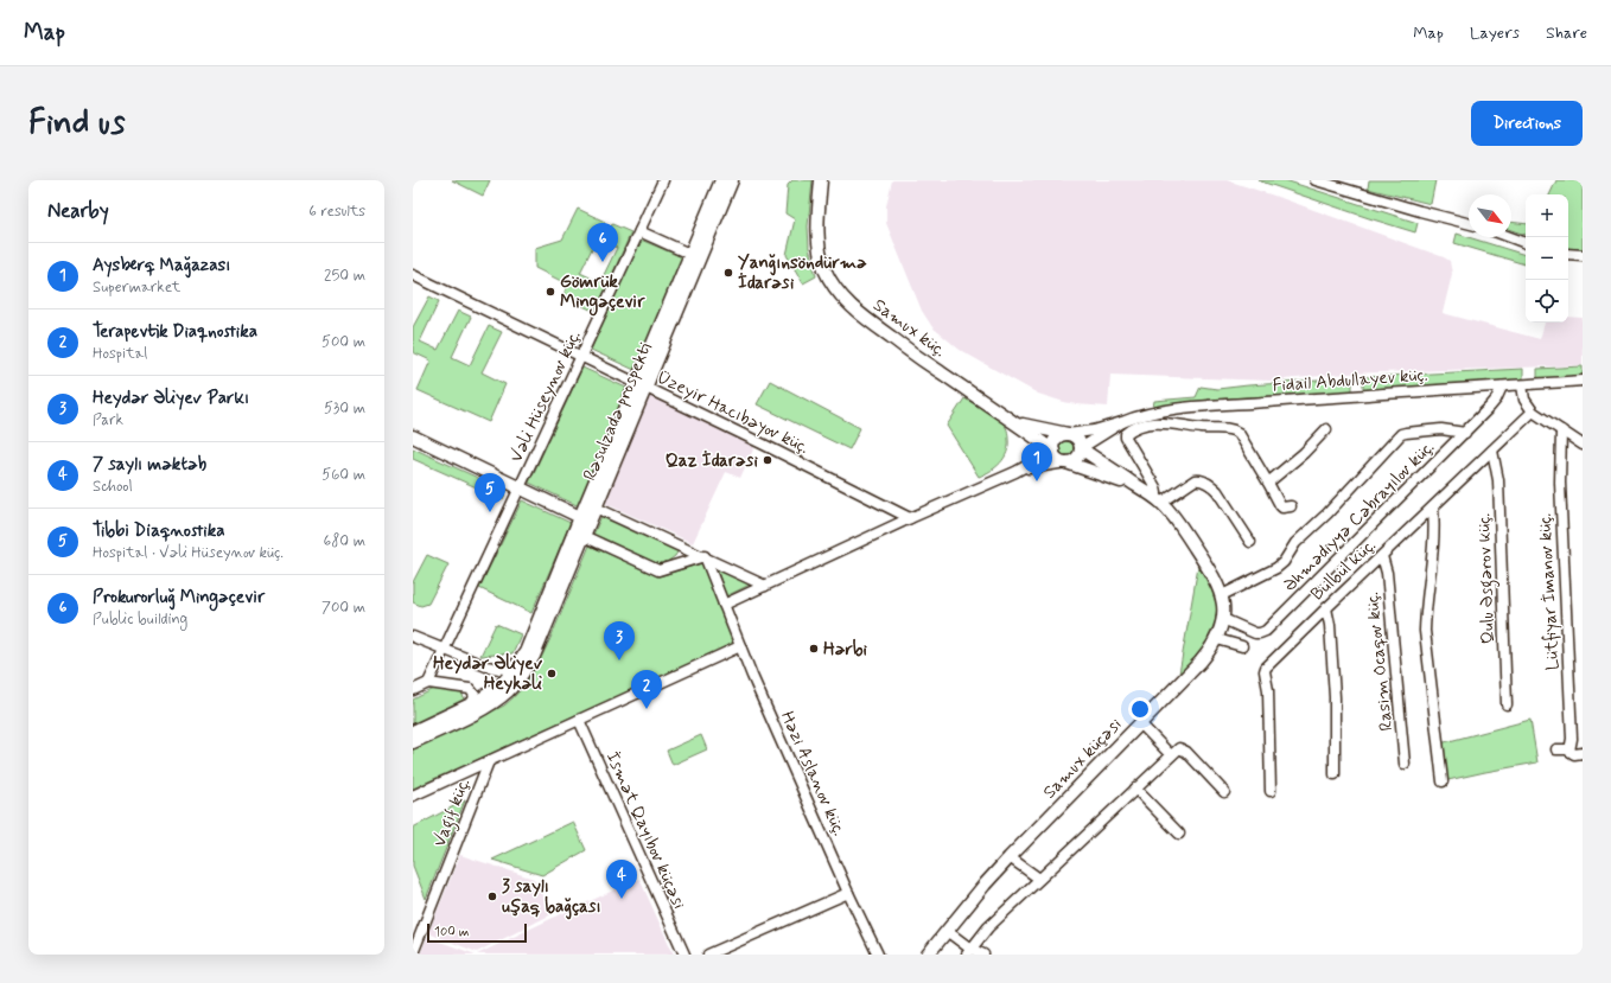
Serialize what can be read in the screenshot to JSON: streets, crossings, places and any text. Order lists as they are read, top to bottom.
{
  "streets": {
    "main road": ["Samux küç.", "Rəsulzadə prospekti", "Samux küçəsi"],
    "street": [
      "Fidail Abdullayev küç.",
      "Vəli Hüseynov küç.",
      "Üzeyir Hacıbəyov küç.",
      "Əhmədiyyə Cəbrayılov küç.",
      "Bülbül küç.",
      "Qulu Əsgərov küç.",
      "Lütfiyar İmanov küç.",
      "Rasim Ocaqov küç.",
      "Həzi Aslanov küç.",
      "Vagif küç.",
      "İsmət Qayıbov küçəsi"
    ]
  },
  "crossings": [
    ["Fidail Abdullayev küç.", "Əhmədiyyə Cəbrayılov küç."],
    ["Vəli Hüseynov küç.", "Üzeyir Hacıbəyov küç."],
    ["Rəsulzadə prospekti", "Üzeyir Hacıbəyov küç."],
    ["Əhmədiyyə Cəbrayılov küç.", "Samux küçəsi"],
    ["Bülbül küç.", "Qulu Əsgərov küç."],
    ["Bülbül küç.", "Rasim Ocaqov küç."]
  ],
  "places": [
    "Yanğınsöndürmə İdarəsi",
    "Gömrük Mingəçevir",
    "Qaz İdarəsi",
    "Hərbi",
    "Heydər Əliyev Heykəli",
    "3 saylı uşaq bağçası"
  ],
  "scale_bar": "100 m",
  "north": "bottom right",
  "page": {
    "header": "Map",
    "nav": ["Map", "Layers", "Share"],
    "buttons": "Directions",
    "title": "Find us",
    "heading": ["Nearby", "6 results"],
    "map_buttons": ["+", "−"],
    "pins": [
      "6",
      "1",
      "5",
      "3",
      "2",
      "4"
    ],
    "list": [
      {
        "mark": "1",
        "name": "Aysberq Mağazası",
        "note": "Supermarket",
        "value": "250 m"
      },
      {
        "mark": "2",
        "name": "Terapevtik Diaqnostika",
        "note": "Hospital",
        "value": "500 m"
      },
      {
        "mark": "3",
        "name": "Heydər Əliyev Parkı",
        "note": "Park",
        "value": "530 m"
      },
      {
        "mark": "4",
        "name": "7 saylı məktəb",
        "note": "School",
        "value": "560 m"
      },
      {
        "mark": "5",
        "name": "Tibbi Diaqnostika",
        "note": "Hospital · Vəli Hüseynov küç.",
        "value": "680 m"
      },
      {
        "mark": "6",
        "name": "Prokurorluğ Mingəçevir",
        "note": "Public building",
        "value": "700 m"
      }
    ],
    "scale": "100 m"
  }
}
